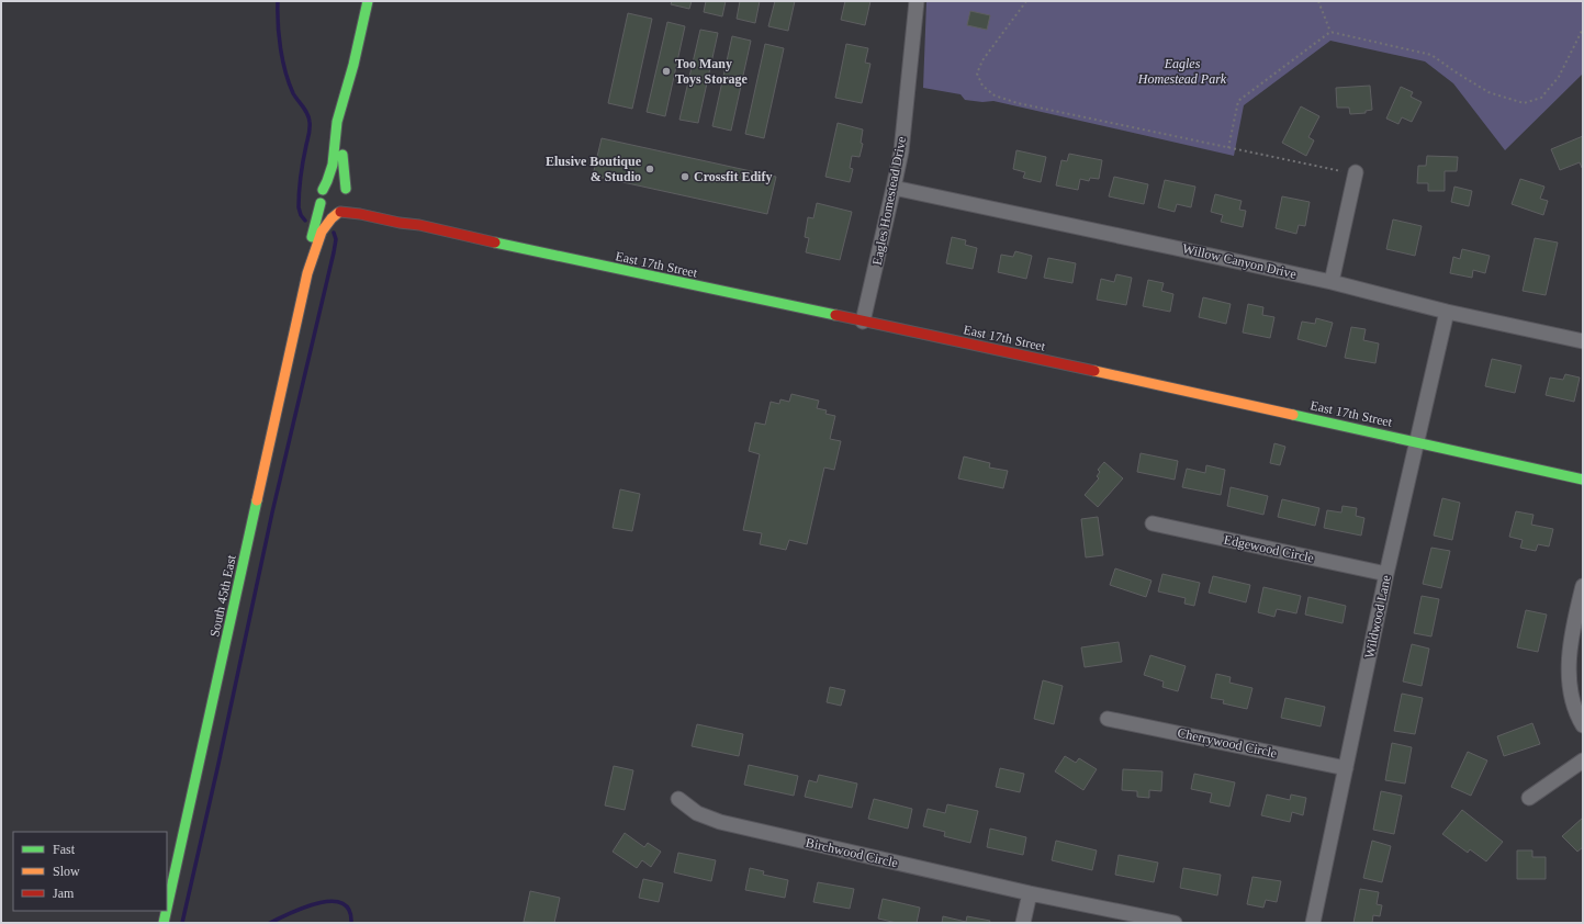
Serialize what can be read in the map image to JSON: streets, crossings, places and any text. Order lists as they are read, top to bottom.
{
  "streets": {
    "main road": ["East 17th Street", "South 45th East"],
    "street": [
      "Eagles Homestead Drive",
      "Willow Canyon Drive",
      "Edgewood Circle",
      "Wildwood Lane",
      "Cherrywood Circle",
      "Birchwood Circle"
    ]
  },
  "crossings": [
    ["Eagles Homestead Drive", "Willow Canyon Drive"],
    ["Eagles Homestead Drive", "East 17th Street"],
    ["Willow Canyon Drive", "Wildwood Lane"],
    ["East 17th Street", "South 45th East"],
    ["East 17th Street", "Wildwood Lane"],
    ["Edgewood Circle", "Wildwood Lane"],
    ["Wildwood Lane", "Cherrywood Circle"]
  ],
  "parks": ["Eagles Homestead Park"],
  "places": ["Too Many Toys Storage", "Elusive Boutique & Studio", "Crossfit Edify"],
  "legend": ["Fast", "Slow", "Jam"]
}
